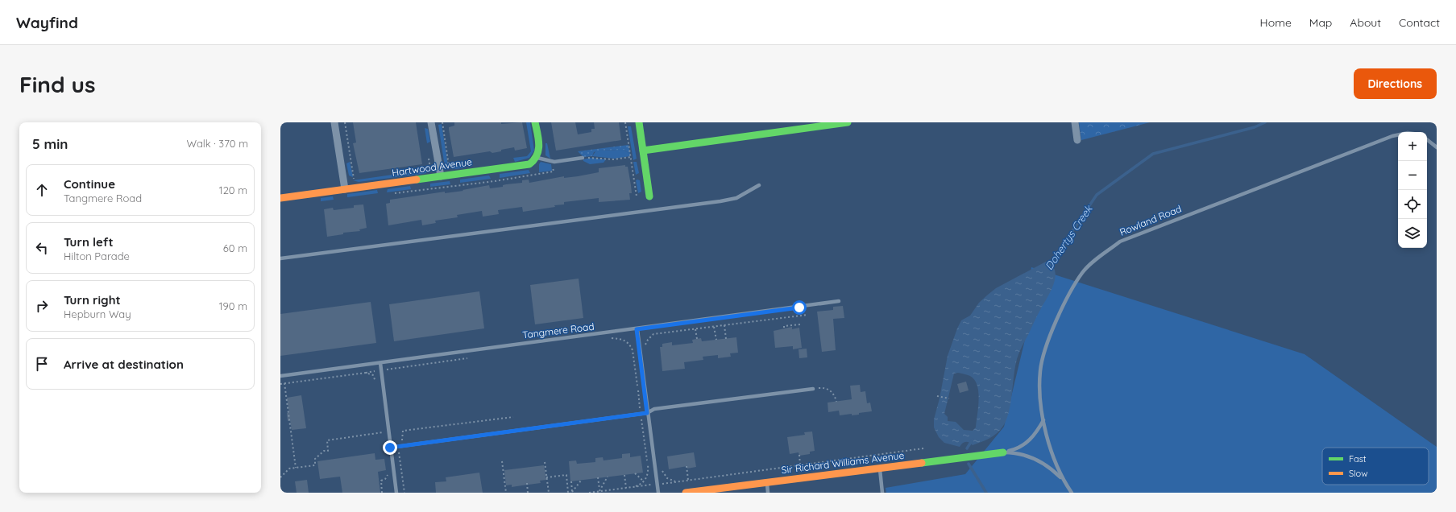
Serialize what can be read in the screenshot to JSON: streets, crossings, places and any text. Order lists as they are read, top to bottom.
{
  "streets": {
    "street": ["Hartwood Avenue", "Sir Richard Williams Avenue"],
    "lane": ["Rowland Road", "Tangmere Road"]
  },
  "water": ["Dohertys Creek"],
  "legend": ["Fast", "Slow"],
  "page": {
    "header": "Wayfind",
    "nav": [
      "Home",
      "Map",
      "About",
      "Contact"
    ],
    "buttons": "Directions",
    "title": "Find us",
    "heading": ["5 min", "Walk · 370 m"],
    "map_buttons": ["+", "−"],
    "list": [
      ["Continue", "Tangmere Road", "120 m"],
      ["Turn left", "Hilton Parade", "60 m"],
      ["Turn right", "Hepburn Way", "190 m"],
      "Arrive at destination"
    ]
  }
}
